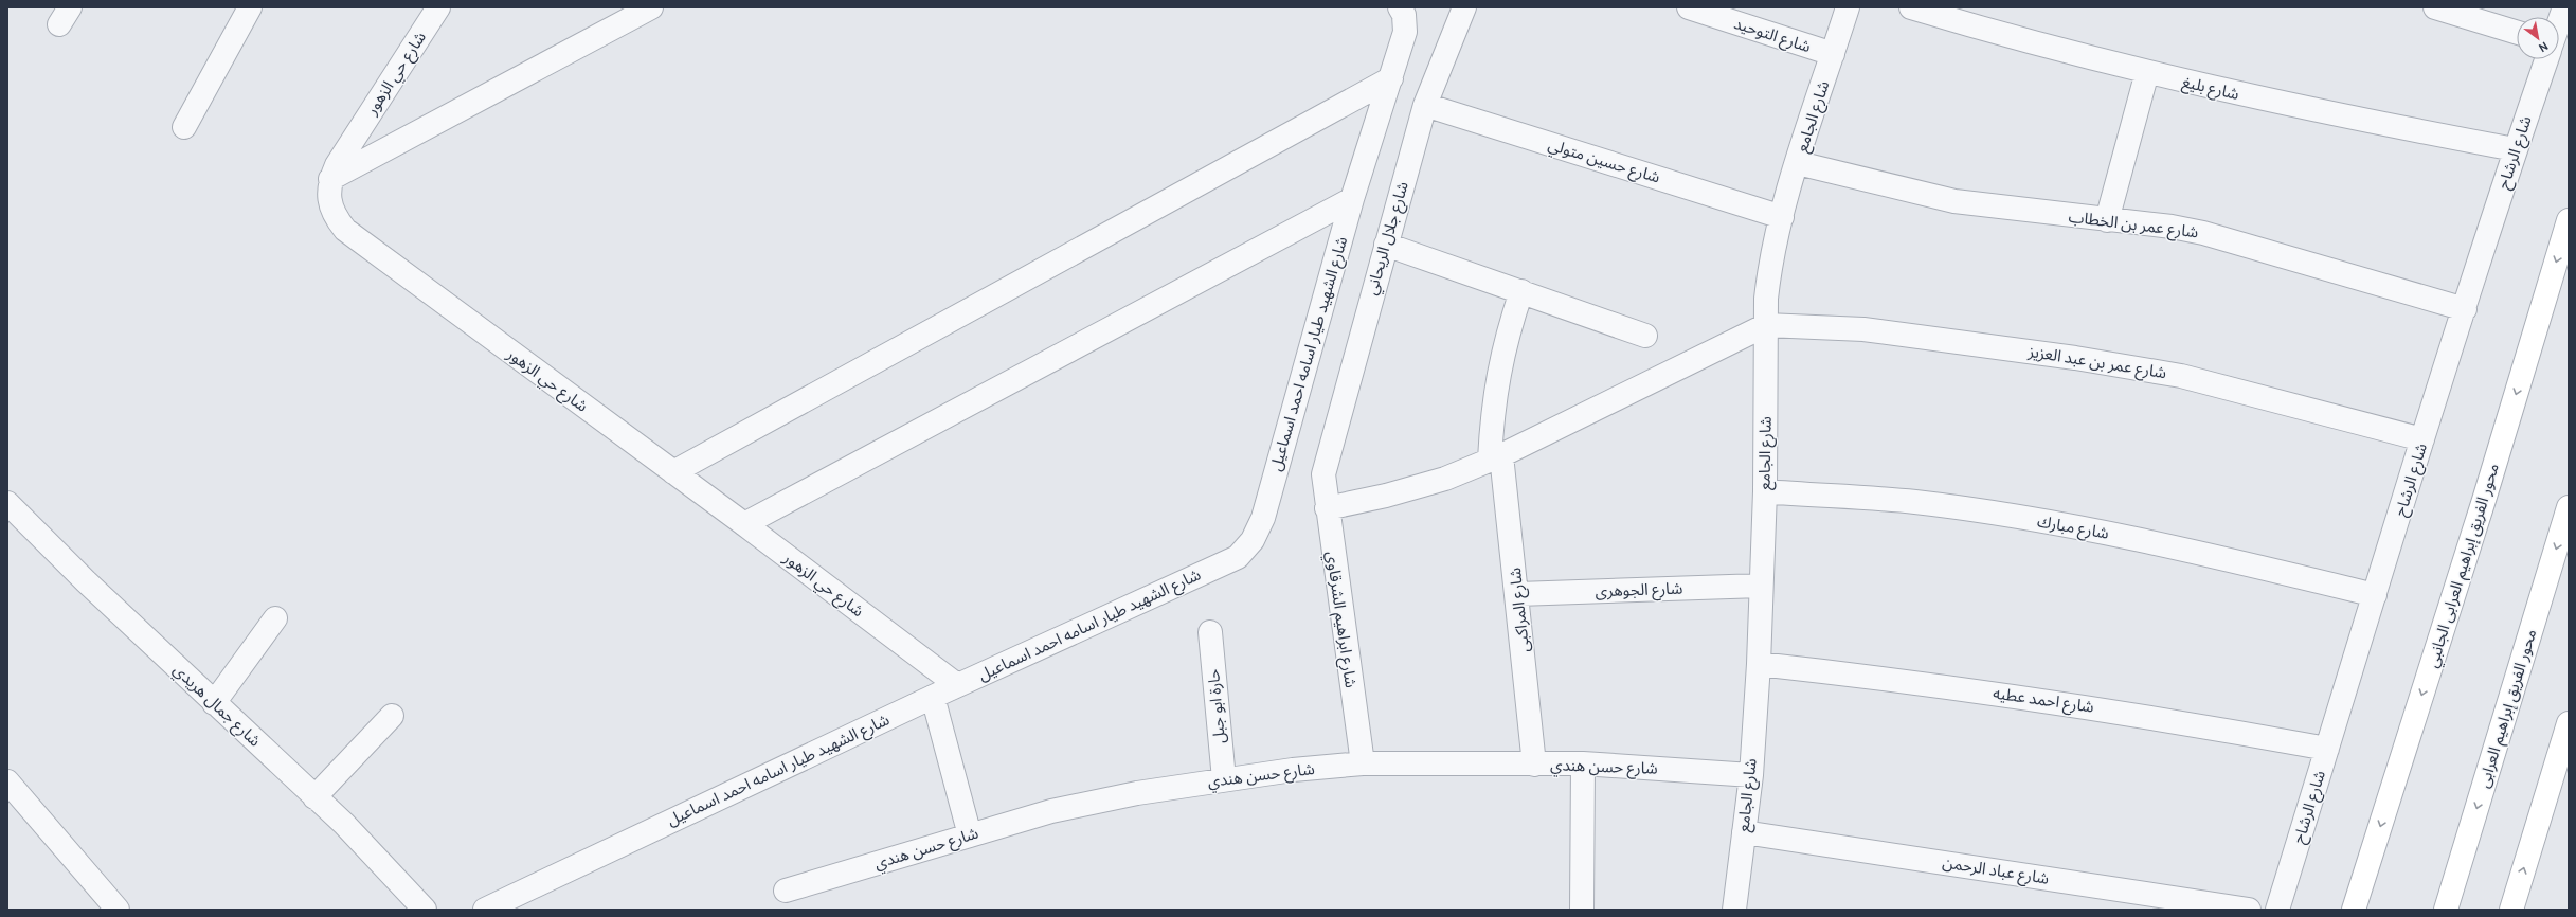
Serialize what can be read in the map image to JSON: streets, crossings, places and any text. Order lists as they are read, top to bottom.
{
  "streets": {
    "street": [
      "شارع التوحيد",
      "شارع حي الزهور",
      "شارع بليغ",
      "شارع الجامع",
      "شارع الرشاح",
      "شارع حسين متولي",
      "شارع عمر بن الخطاب",
      "شارع جلال الريحاني",
      "شارع الشهيد طيار اسامه احمد اسماعيل",
      "شارع عمر بن عبد العزيز",
      "شارع مبارك",
      "محور الفريق إبراهيم العرابى الجانبي",
      "شارع الجوهرى",
      "شارع المراكبى",
      "شارع ابراهيم الشرقاوي",
      "شارع احمد عطيه",
      "شارع جمال هريدي",
      "حارة ابو جبل",
      "محور الفريق إبراهيم العرابى",
      "شارع حسن هندي",
      "شارع عباد الرحمن"
    ]
  },
  "crossings": [
    ["شارع التوحيد", "شارع الجامع"],
    ["شارع حي الزهور", "شارع الشهيد طيار اسامه احمد اسماعيل"],
    ["شارع بليغ", "شارع الرشاح"],
    ["شارع الجامع", "شارع حسين متولي"],
    ["شارع الجامع", "شارع عمر بن الخطاب"],
    ["شارع الجامع", "شارع عمر بن عبد العزيز"],
    ["شارع الجامع", "شارع مبارك"],
    ["شارع الجامع", "شارع الجوهرى"],
    ["شارع الجامع", "شارع احمد عطيه"],
    ["شارع الجامع", "شارع حسن هندي"],
    ["شارع الجامع", "شارع عباد الرحمن"],
    ["شارع الرشاح", "شارع عمر بن الخطاب"],
    ["شارع الرشاح", "شارع عمر بن عبد العزيز"],
    ["شارع الرشاح", "شارع مبارك"],
    ["شارع الرشاح", "شارع احمد عطيه"],
    ["شارع حسين متولي", "شارع جلال الريحاني"],
    ["شارع جلال الريحاني", "شارع ابراهيم الشرقاوي"],
    ["شارع الجوهرى", "شارع المراكبى"],
    ["شارع المراكبى", "شارع حسن هندي"],
    ["شارع ابراهيم الشرقاوي", "شارع حسن هندي"],
    ["حارة ابو جبل", "شارع حسن هندي"]
  ],
  "one_way": ["محور الفريق إبراهيم العرابى الجانبي"],
  "north": "bottom right"
}
